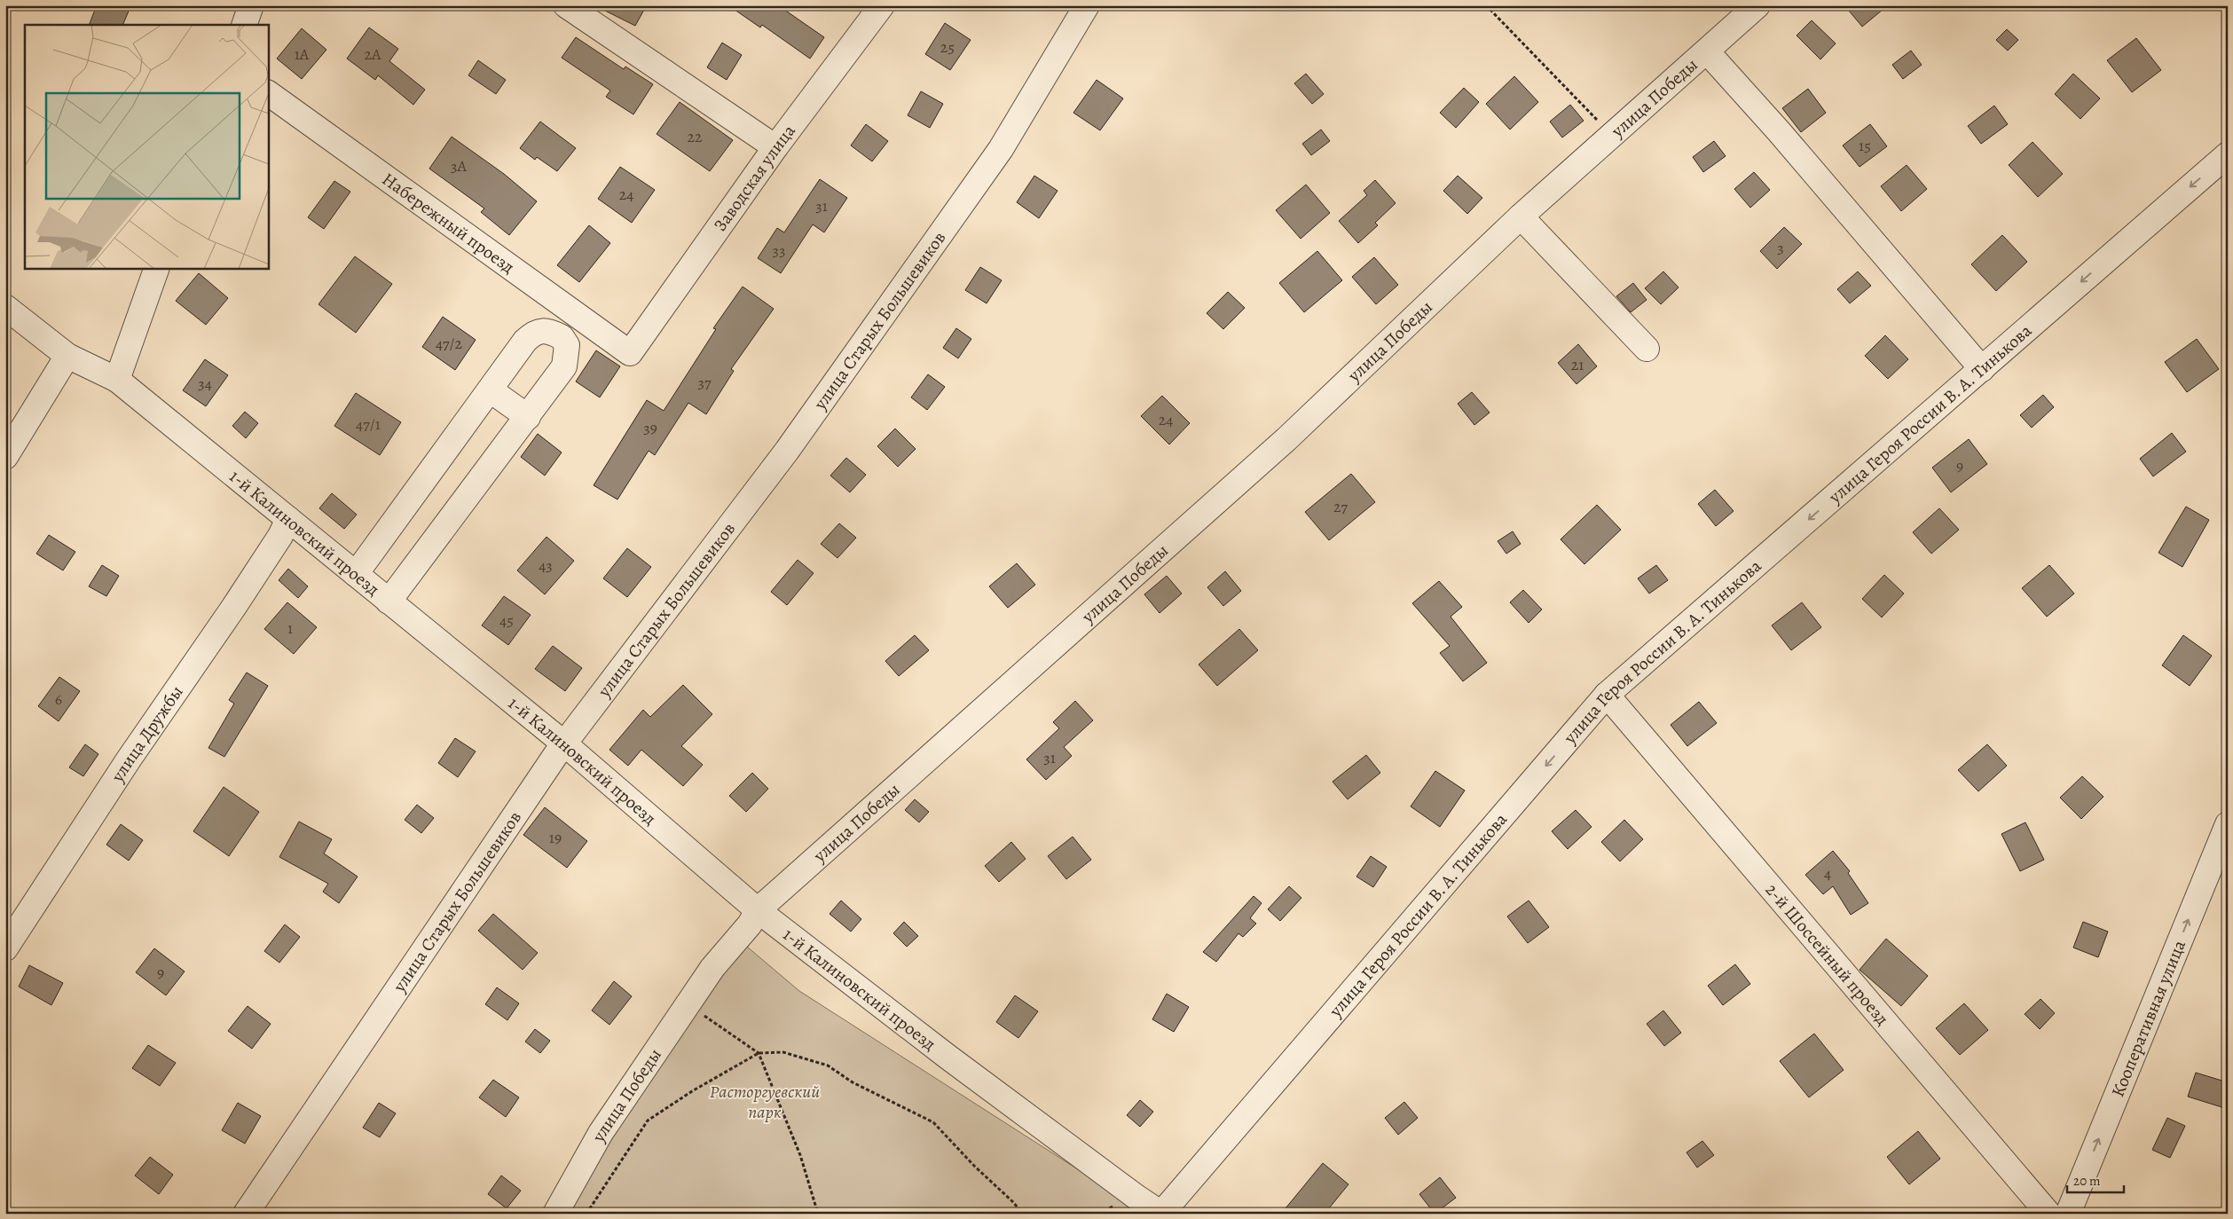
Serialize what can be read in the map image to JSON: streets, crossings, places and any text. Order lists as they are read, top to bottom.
{
  "streets": {
    "street": [
      "улица Победы",
      "Заводская улица",
      "Набережный проезд",
      "улица Старых Большевиков",
      "улица Героя России В. А. Тинькова",
      "1-й Калиновский проезд",
      "улица Дружбы",
      "2-й Шоссейный проезд",
      "Кооперативная улица"
    ]
  },
  "crossings": [
    ["улица Победы", "1-й Калиновский проезд"],
    ["Заводская улица", "Набережный проезд"],
    ["улица Старых Большевиков", "1-й Калиновский проезд"],
    ["улица Героя России В. А. Тинькова", "1-й Калиновский проезд"],
    ["улица Героя России В. А. Тинькова", "2-й Шоссейный проезд"],
    ["1-й Калиновский проезд", "улица Дружбы"]
  ],
  "one_way": ["улица Героя России В. А. Тинькова", "Кооперативная улица"],
  "parks": ["Расторгуевский парк"],
  "house_numbers": [
    "25",
    "1А",
    "2А",
    "22",
    "15",
    "3А",
    "24",
    "31",
    "3",
    "33",
    "47/2",
    "21",
    "37",
    "34",
    "24",
    "47/1",
    "39",
    "9",
    "27",
    "43",
    "45",
    "1",
    "6",
    "31",
    "19",
    "4",
    "9"
  ],
  "scale_bar": "20 m"
}
